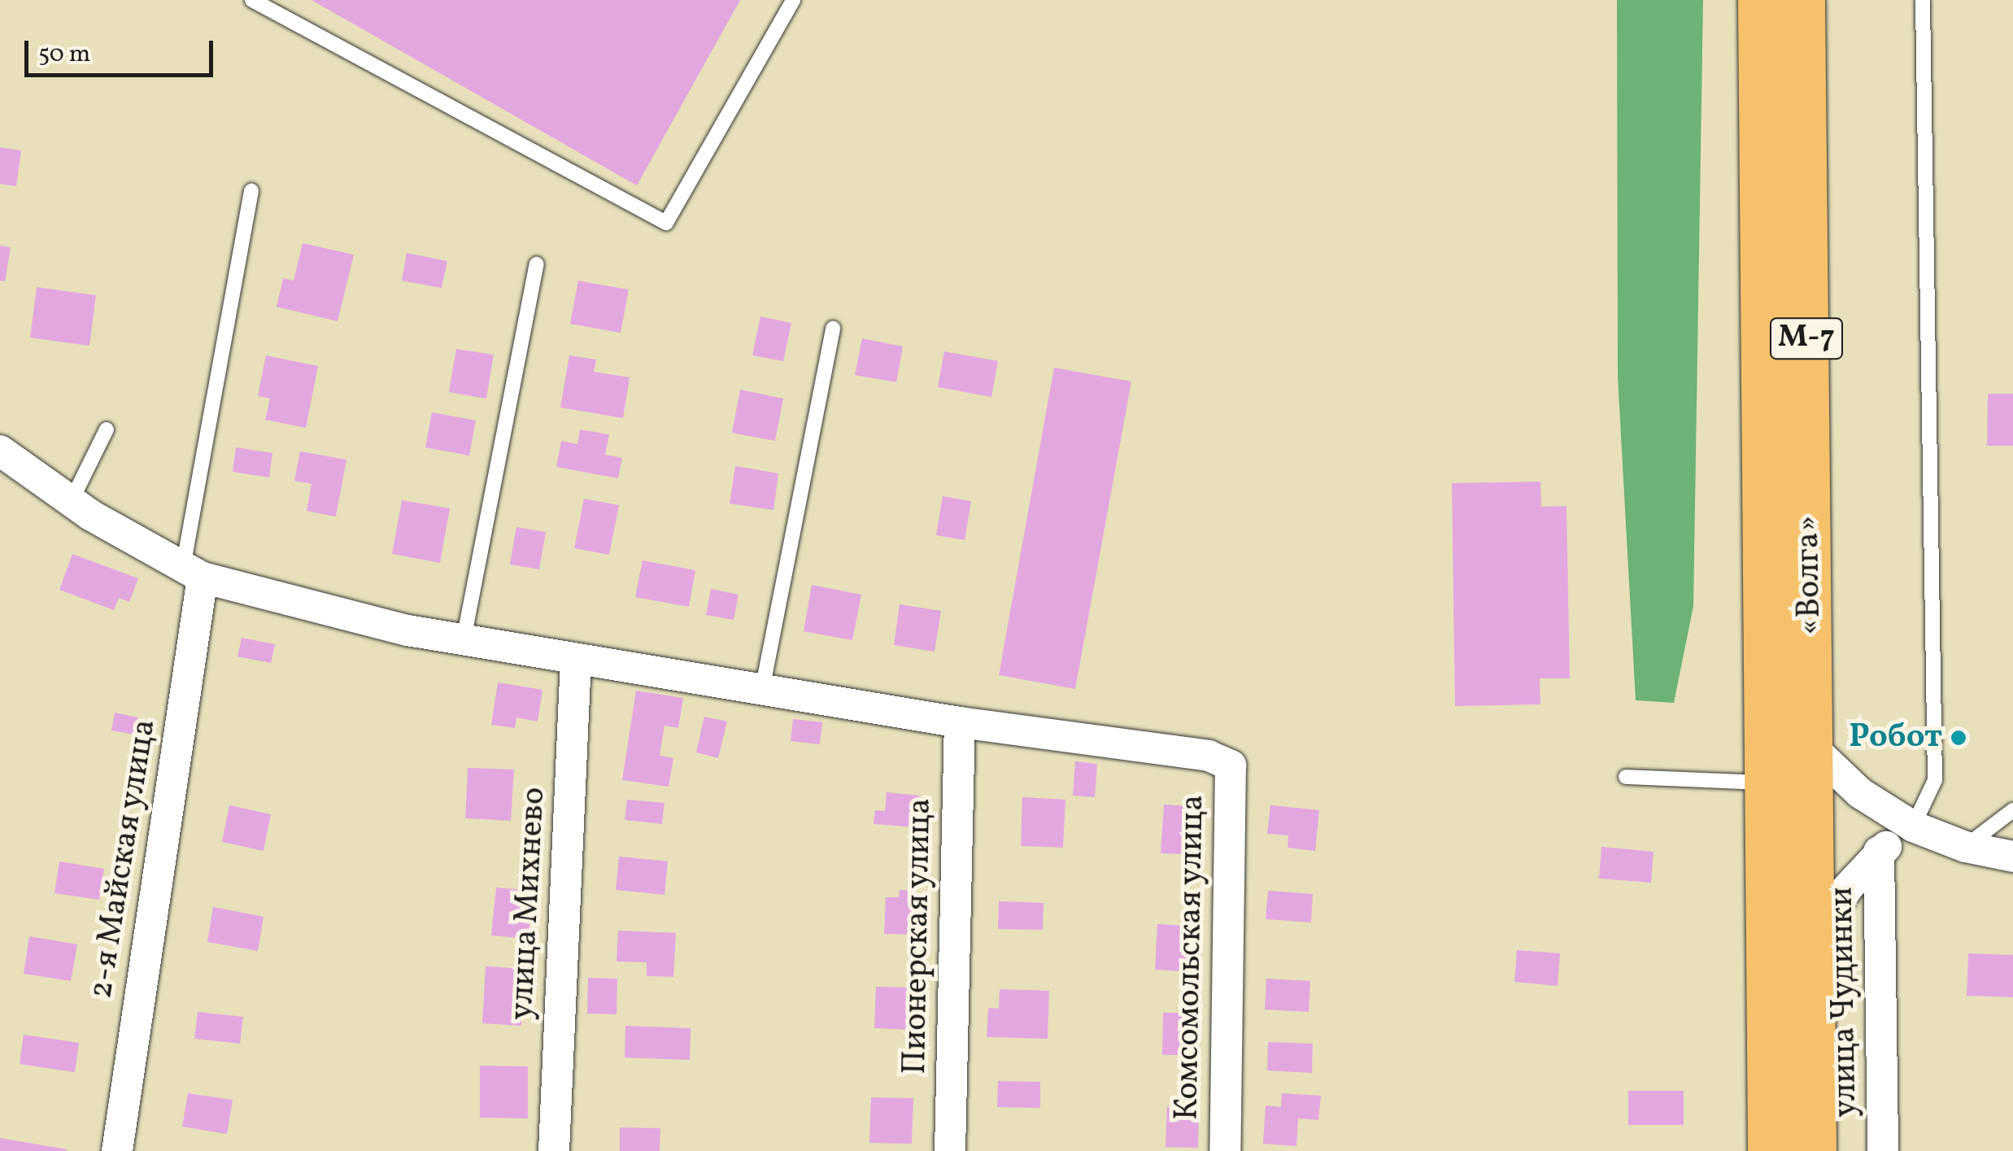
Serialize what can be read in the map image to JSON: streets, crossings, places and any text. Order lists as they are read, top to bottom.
{
  "streets": {
    "highway": ["М-7", "«Волга»"],
    "street": [
      "2-я Майская улица",
      "улица Михнево",
      "Пионерская улица",
      "Комсомольская улица",
      "улица Чудинки"
    ]
  },
  "crossings": [
    ["Пионерская улица", "Комсомольская улица"]
  ],
  "places": ["Робот"],
  "scale_bar": "50 m"
}
